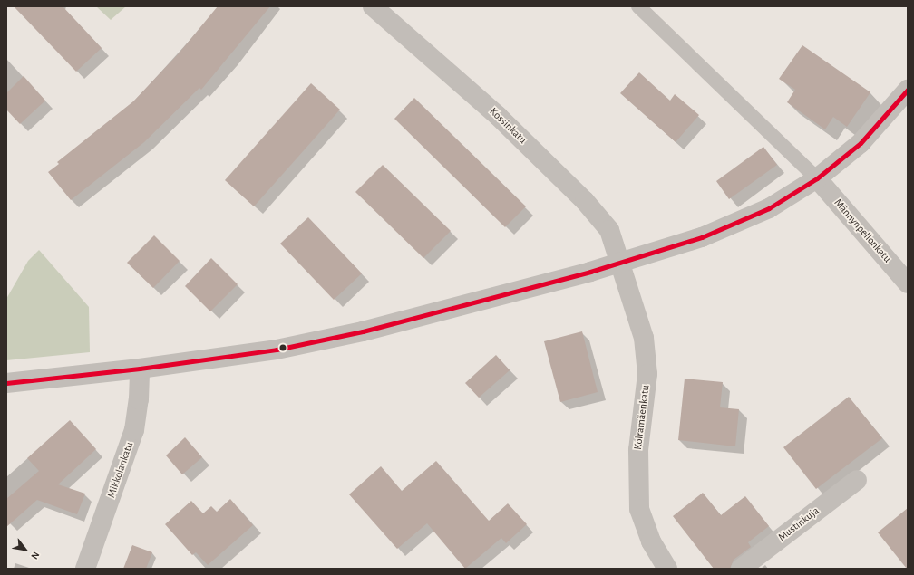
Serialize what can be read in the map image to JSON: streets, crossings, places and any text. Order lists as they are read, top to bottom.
{
  "streets": {
    "street": [
      "Kossinkatu",
      "Männynpellonkatu",
      "Koiramäenkatu",
      "Mikkolankatu",
      "Mustinkuja"
    ]
  },
  "crossings": [
    ["Kossinkatu", "Koiramäenkatu"]
  ],
  "north": "bottom right"
}
